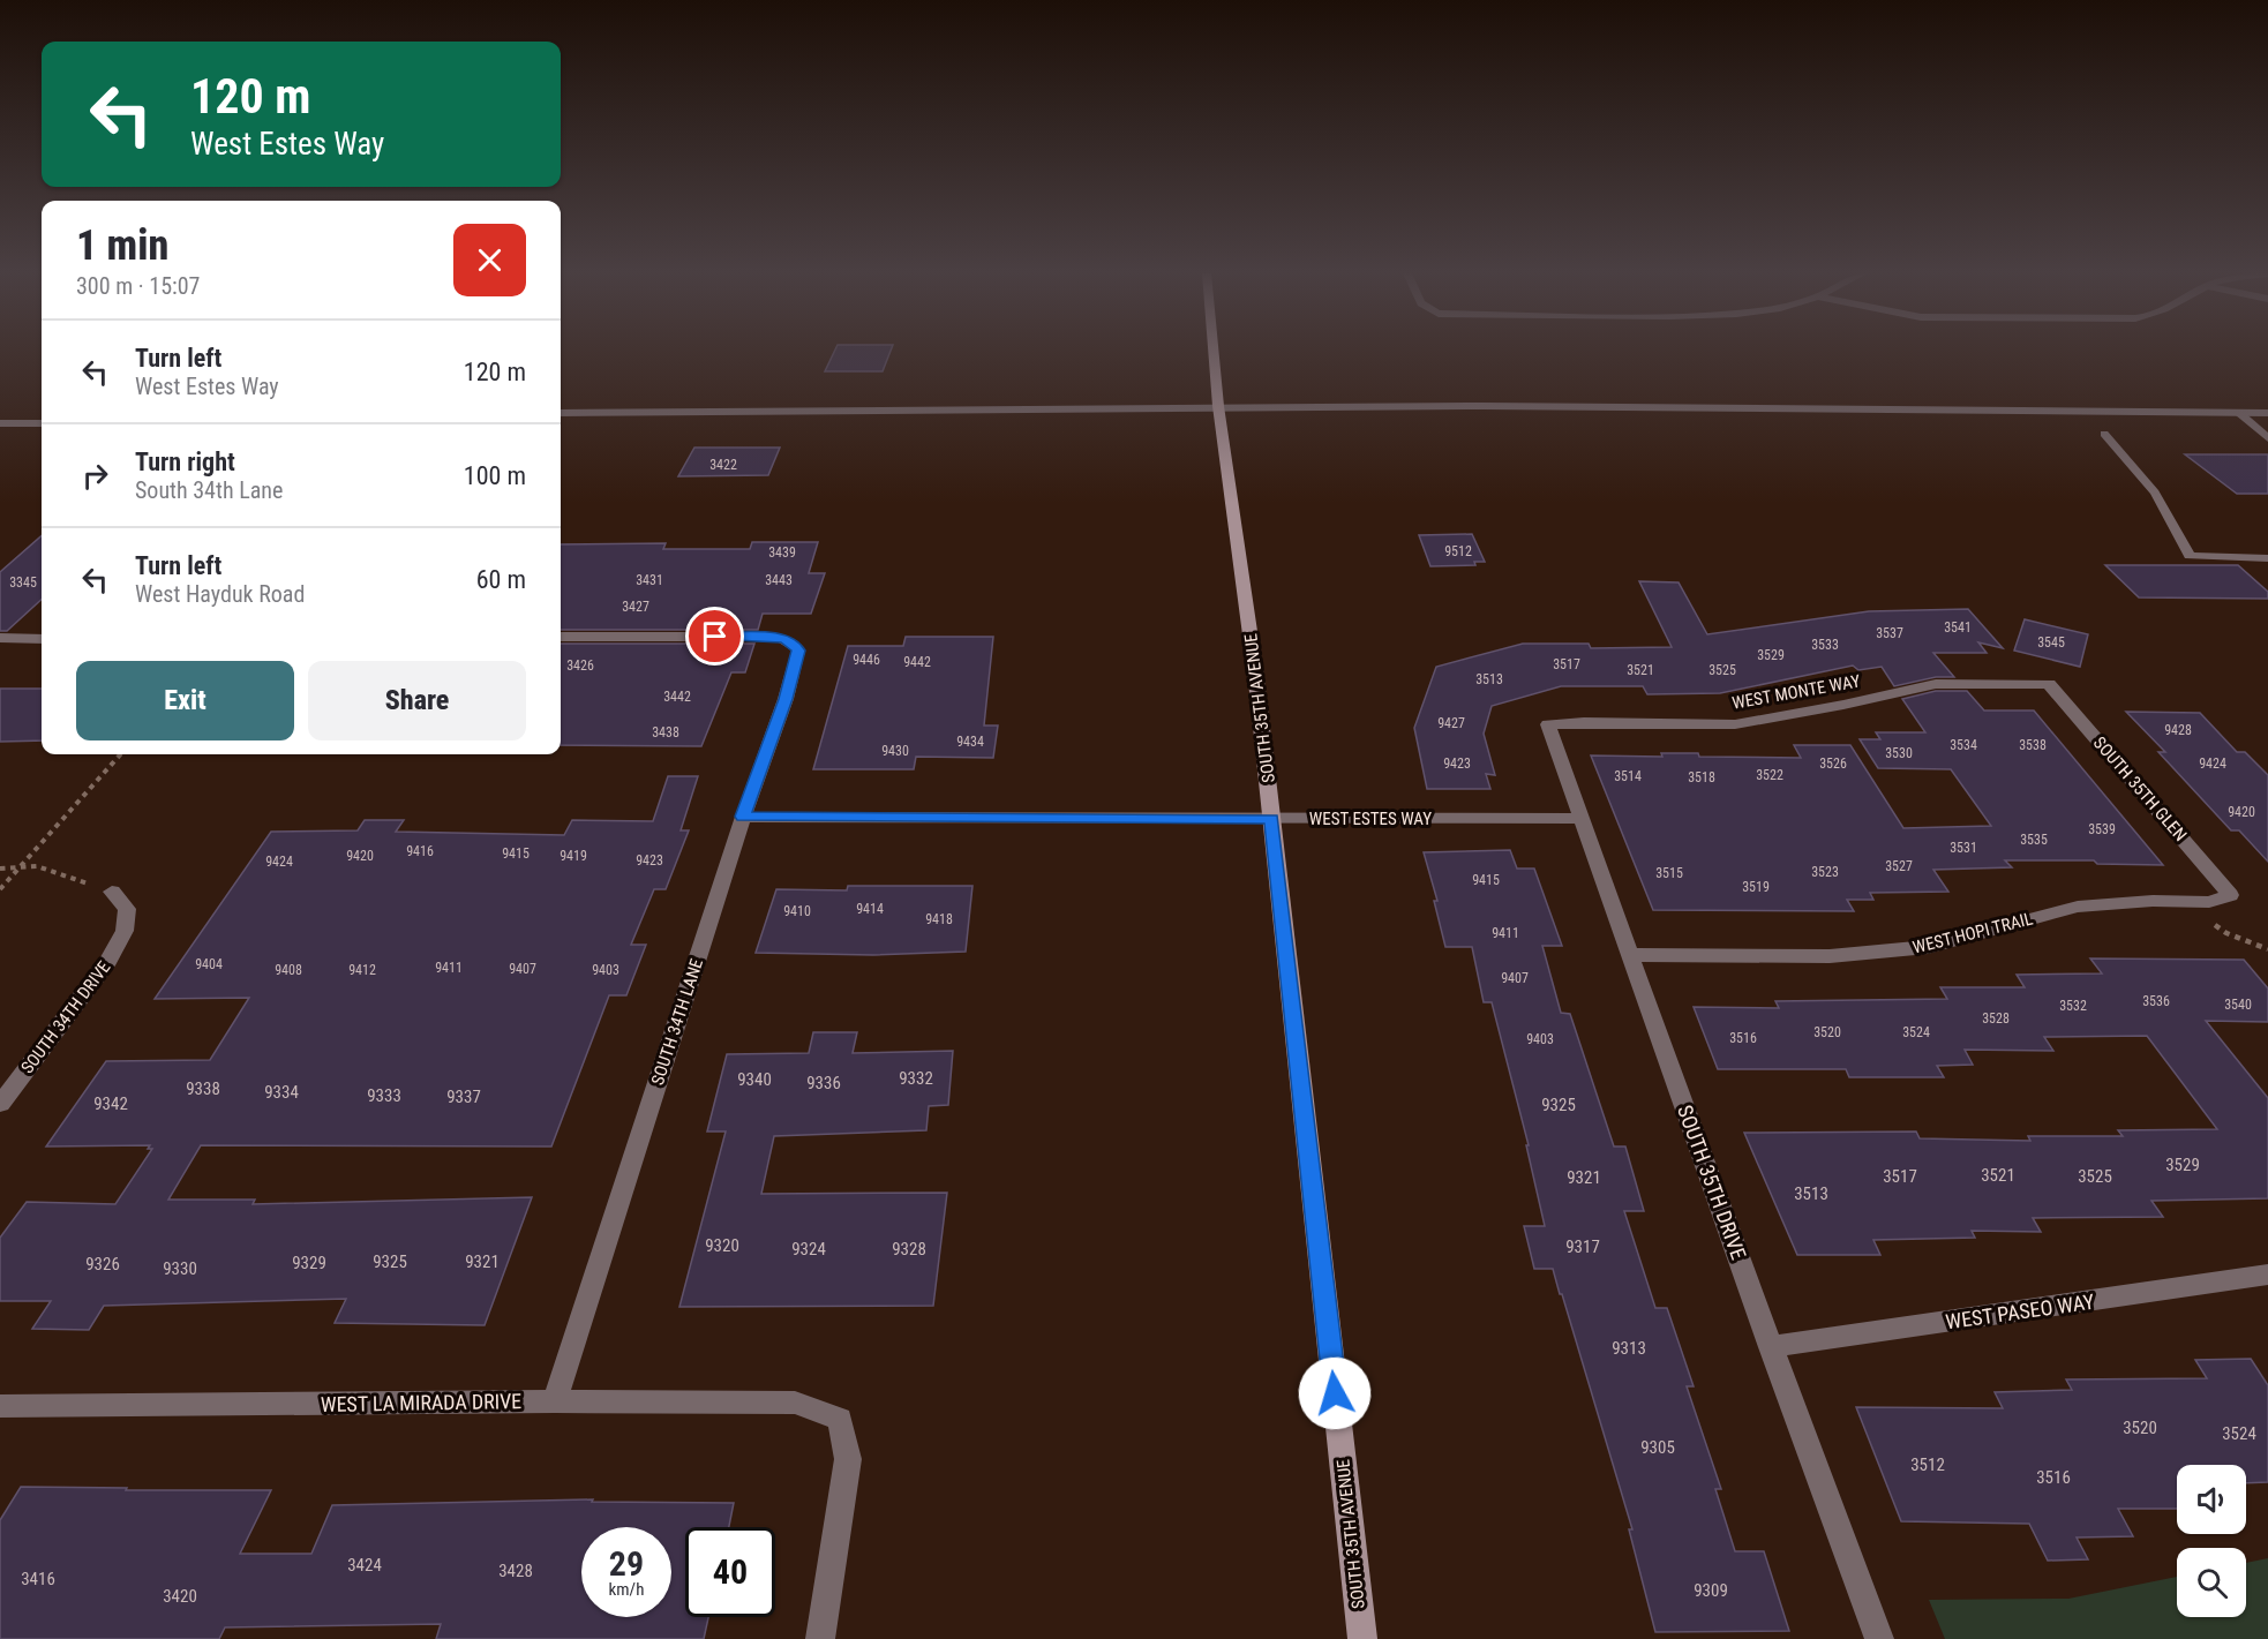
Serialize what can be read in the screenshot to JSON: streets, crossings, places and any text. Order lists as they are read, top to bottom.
{
  "streets": {
    "street": [
      "WEST MONTE WAY",
      "SOUTH 35TH AVENUE",
      "SOUTH 35TH GLEN",
      "WEST ESTES WAY",
      "WEST HOPI TRAIL",
      "SOUTH 34TH DRIVE",
      "SOUTH 34TH LANE",
      "SOUTH 35TH DRIVE",
      "WEST PASEO WAY",
      "WEST LA MIRADA DRIVE"
    ]
  },
  "crossings": [
    ["WEST MONTE WAY", "SOUTH 35TH GLEN"],
    ["WEST MONTE WAY", "SOUTH 35TH DRIVE"],
    ["SOUTH 35TH AVENUE", "WEST ESTES WAY"],
    ["SOUTH 35TH GLEN", "WEST HOPI TRAIL"],
    ["WEST ESTES WAY", "SOUTH 34TH LANE"],
    ["WEST ESTES WAY", "SOUTH 35TH DRIVE"],
    ["WEST HOPI TRAIL", "SOUTH 35TH DRIVE"],
    ["SOUTH 34TH LANE", "WEST LA MIRADA DRIVE"],
    ["SOUTH 35TH DRIVE", "WEST PASEO WAY"]
  ],
  "house_numbers": [
    "3422",
    "9512",
    "3439",
    "3431",
    "3443",
    "3345",
    "3427",
    "3541",
    "3537",
    "3545",
    "3533",
    "3529",
    "9446",
    "9442",
    "3517",
    "3426",
    "3521",
    "3525",
    "3513",
    "3442",
    "9427",
    "9428",
    "3438",
    "9434",
    "3534",
    "3538",
    "9430",
    "3530",
    "9423",
    "3526",
    "9424",
    "3522",
    "3514",
    "3518",
    "9420",
    "3539",
    "3535",
    "3531",
    "9416",
    "9415",
    "9420",
    "9419",
    "9423",
    "9424",
    "3527",
    "3523",
    "3515",
    "9415",
    "3519",
    "9414",
    "9410",
    "9418",
    "9411",
    "9404",
    "9411",
    "9407",
    "9408",
    "9412",
    "9403",
    "9407",
    "3536",
    "3540",
    "3532",
    "3528",
    "3520",
    "3524",
    "3516",
    "9403",
    "9332",
    "9340",
    "9336",
    "9338",
    "9334",
    "9333",
    "9337",
    "9342",
    "9325",
    "3529",
    "3521",
    "3517",
    "3525",
    "9321",
    "3513",
    "9320",
    "9317",
    "9324",
    "9328",
    "9325",
    "9321",
    "9329",
    "9326",
    "9330",
    "9313",
    "3520",
    "3524",
    "9305",
    "3512",
    "3516",
    "3424",
    "3428",
    "3416",
    "9309",
    "3420"
  ],
  "page": {
    "turn": ["120 m", "West Estes Way"],
    "heading": ["1 min", "300 m · 15:07"],
    "list": [
      {
        "name": "Turn left",
        "note": "West Estes Way",
        "value": "120 m"
      },
      {
        "name": "Turn right",
        "note": "South 34th Lane",
        "value": "100 m"
      },
      {
        "name": "Turn left",
        "note": "West Hayduk Road",
        "value": "60 m"
      }
    ],
    "buttons": ["Exit", "Share"],
    "speed": "29 km/h",
    "limit": "40"
  }
}
